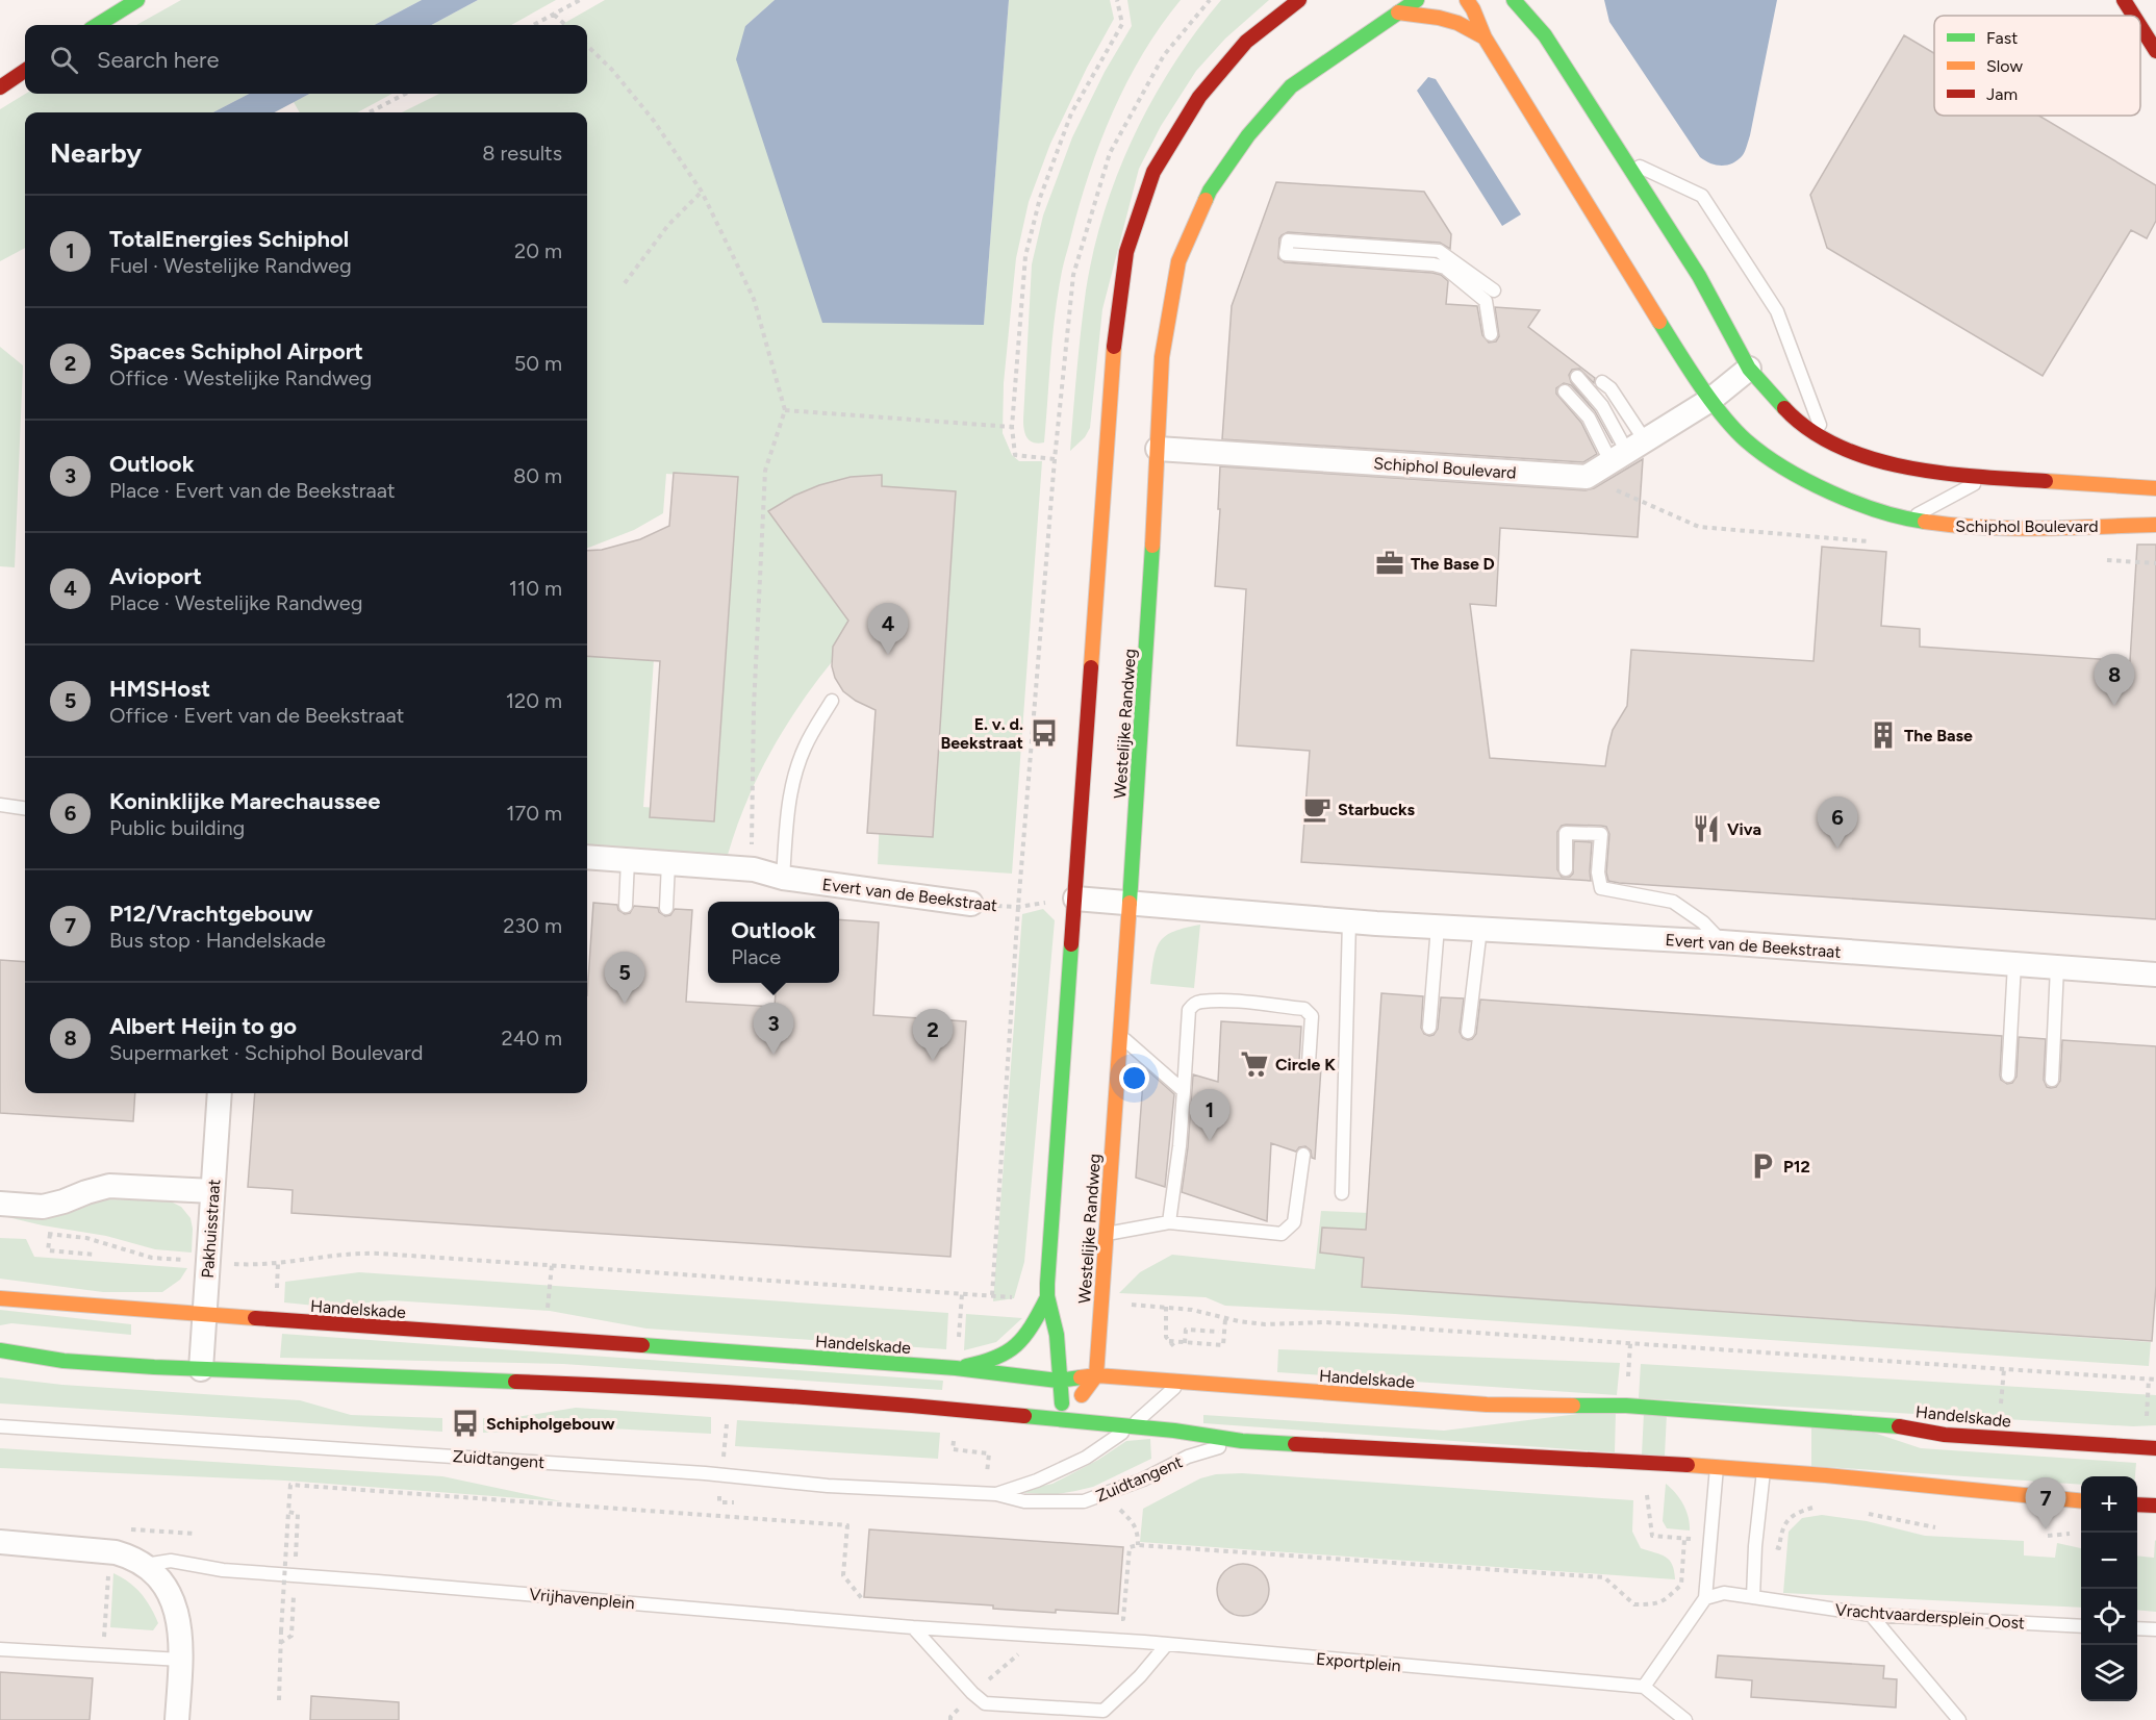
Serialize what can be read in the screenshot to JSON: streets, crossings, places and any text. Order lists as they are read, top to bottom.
{
  "streets": {
    "main road": ["Schiphol Boulevard", "Westelijke Randweg", "Handelskade"],
    "street": ["Evert van de Beekstraat", "Pakhuisstraat"],
    "lane": [
      "Zuidtangent",
      "Vrijhavenplein",
      "Vrachtvaardersplein Oost",
      "Exportplein"
    ]
  },
  "crossings": [
    ["Schiphol Boulevard", "Westelijke Randweg"],
    ["Westelijke Randweg", "Evert van de Beekstraat"],
    ["Westelijke Randweg", "Handelskade"],
    ["Pakhuisstraat", "Handelskade"],
    ["Handelskade", "Zuidtangent"],
    ["Vrijhavenplein", "Exportplein"]
  ],
  "places": {
    "office": ["The Base D"],
    "bus stop": ["E. v. d. Beekstraat", "Schipholgebouw"],
    "building": ["The Base"],
    "cafe": ["Starbucks"],
    "restaurant": ["Viva"],
    "supermarket": ["Circle K"],
    "parking": ["P12"]
  },
  "legend": ["Fast", "Slow", "Jam"],
  "page": {
    "search": "Search here",
    "heading": ["Nearby", "8 results"],
    "list": [
      {
        "mark": "1",
        "name": "TotalEnergies Schiphol",
        "note": "Fuel · Westelijke Randweg",
        "value": "20 m"
      },
      {
        "mark": "2",
        "name": "Spaces Schiphol Airport",
        "note": "Office · Westelijke Randweg",
        "value": "50 m"
      },
      {
        "mark": "3",
        "name": "Outlook",
        "note": "Place · Evert van de Beekstraat",
        "value": "80 m"
      },
      {
        "mark": "4",
        "name": "Avioport",
        "note": "Place · Westelijke Randweg",
        "value": "110 m"
      },
      {
        "mark": "5",
        "name": "HMSHost",
        "note": "Office · Evert van de Beekstraat",
        "value": "120 m"
      },
      {
        "mark": "6",
        "name": "Koninklijke Marechaussee",
        "note": "Public building",
        "value": "170 m"
      },
      {
        "mark": "7",
        "name": "P12/Vrachtgebouw",
        "note": "Bus stop · Handelskade",
        "value": "230 m"
      },
      {
        "mark": "8",
        "name": "Albert Heijn to go",
        "note": "Supermarket · Schiphol Boulevard",
        "value": "240 m"
      }
    ],
    "pins": [
      "4",
      "8",
      "6",
      "5",
      "3",
      "2",
      "1",
      "7"
    ],
    "popup": ["Outlook", "Place"],
    "map_buttons": ["+", "−"]
  }
}
